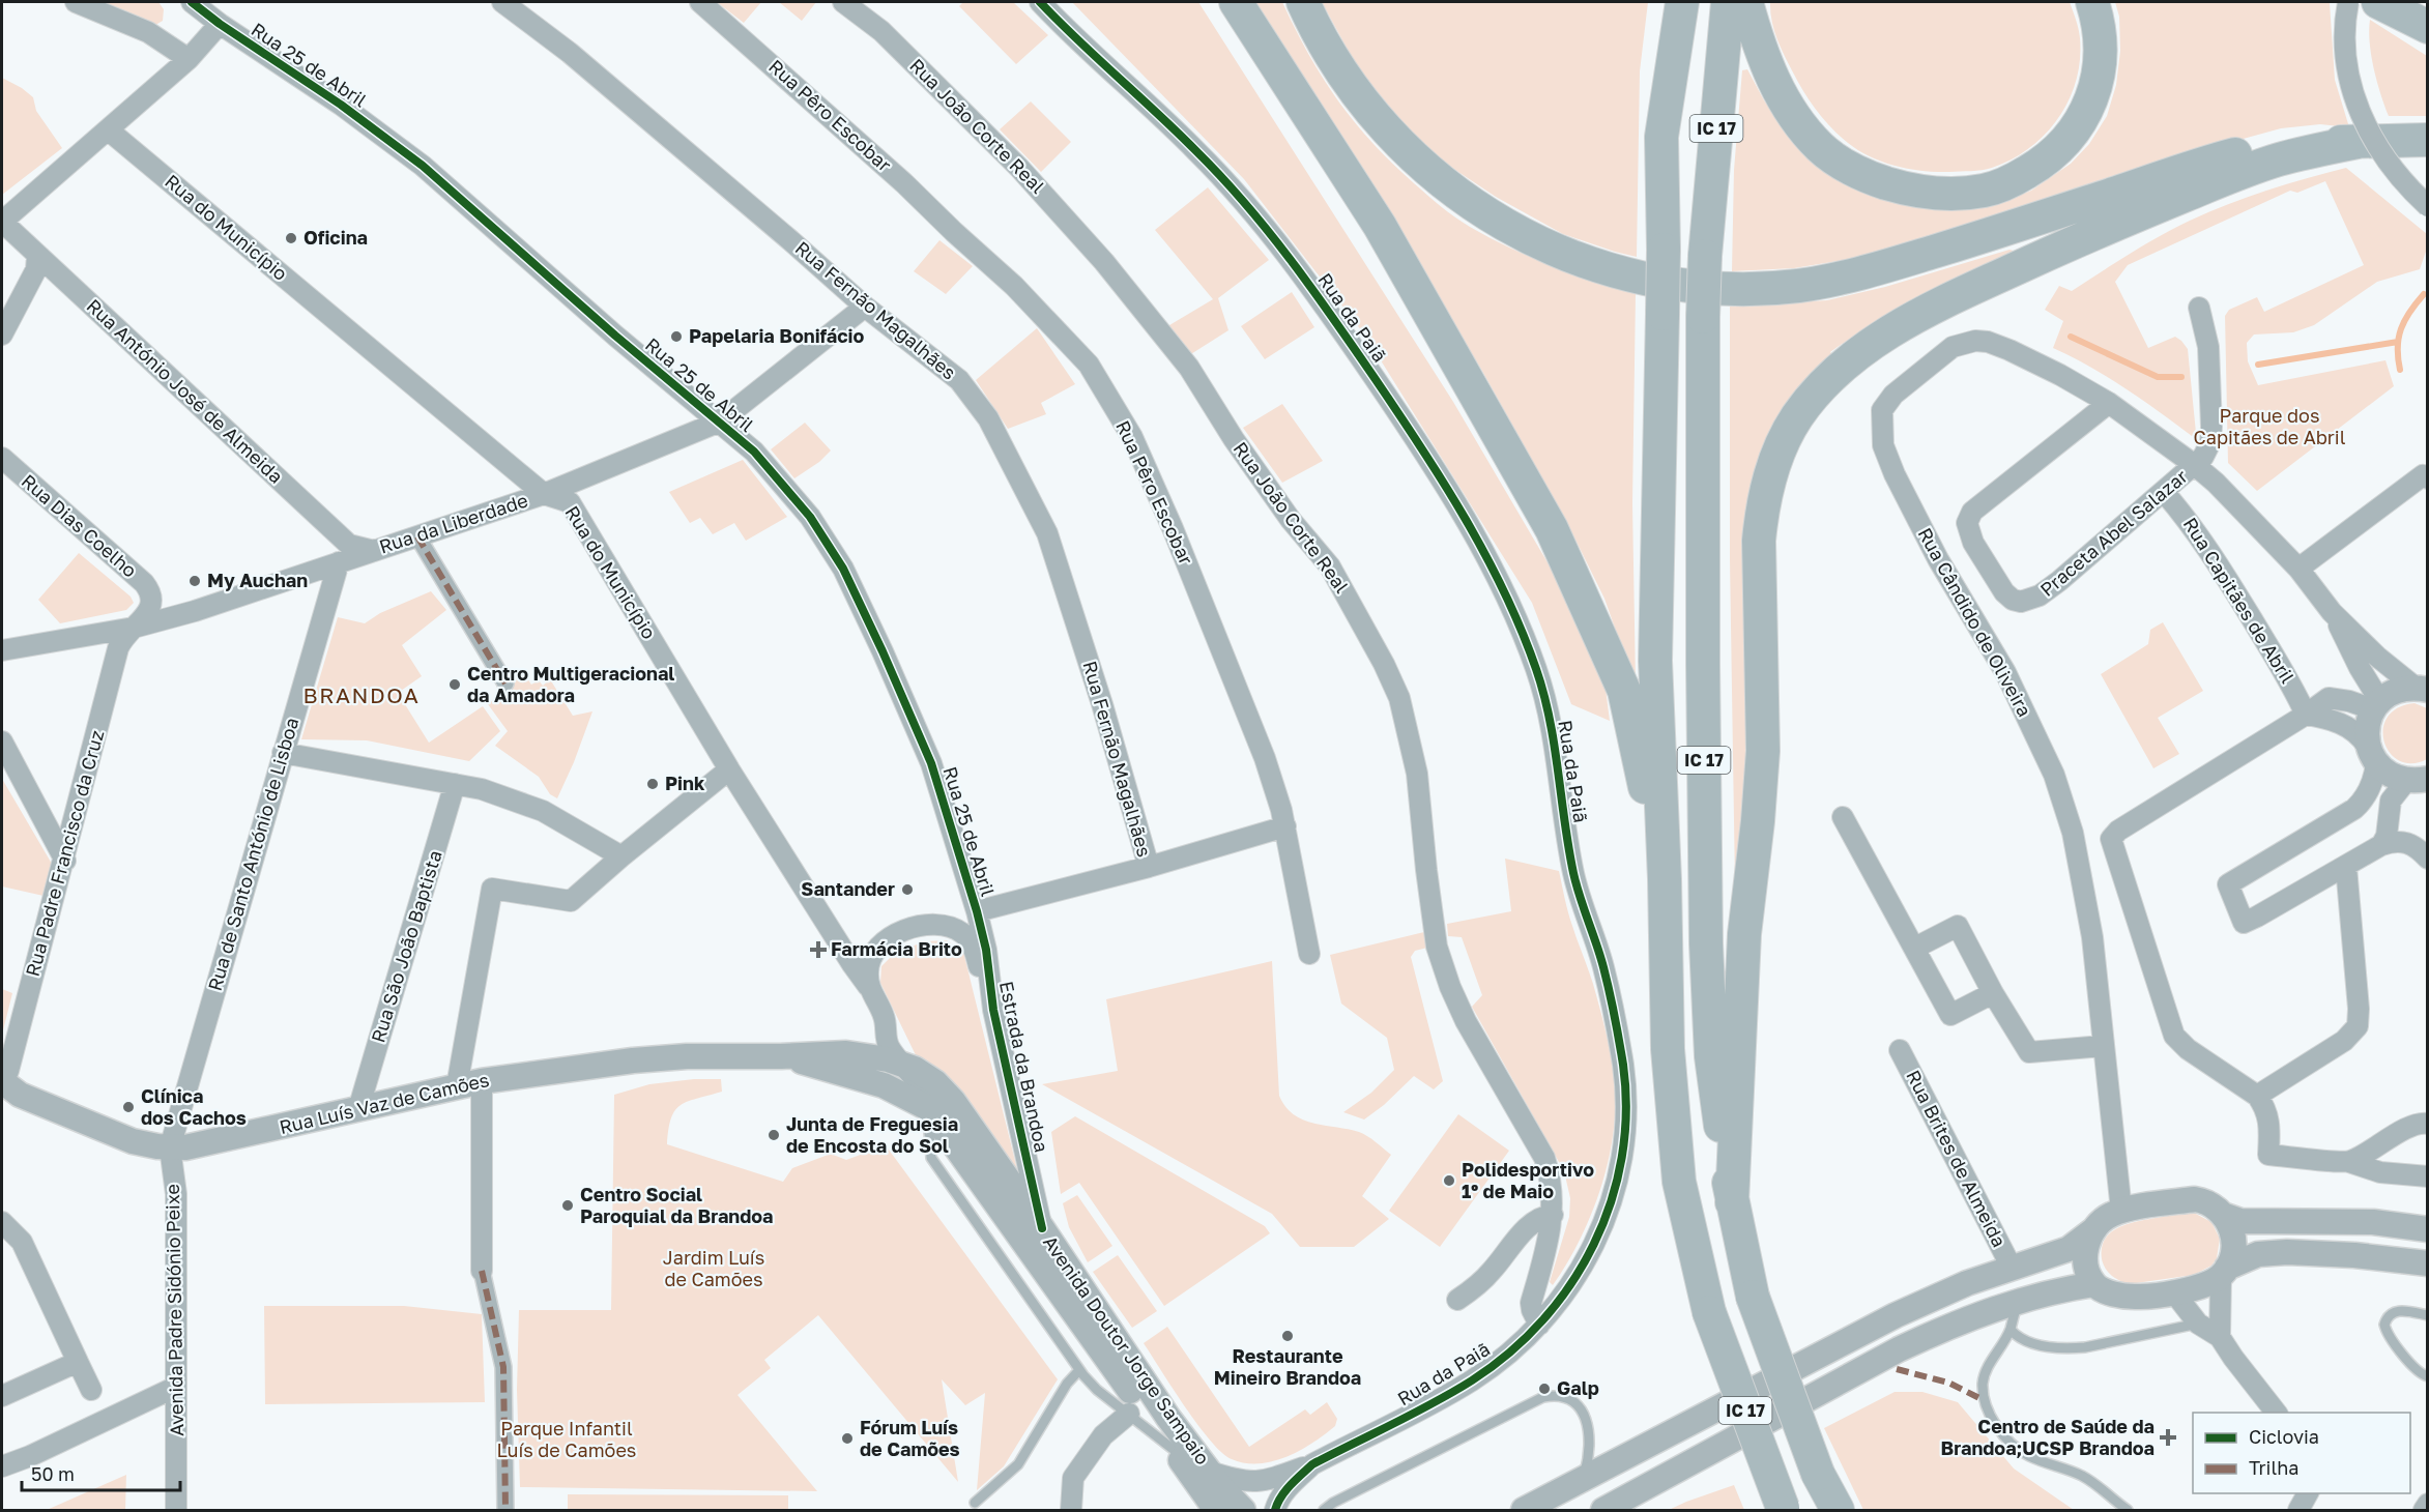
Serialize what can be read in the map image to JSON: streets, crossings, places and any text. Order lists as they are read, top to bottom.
{
  "streets": {
    "highway": ["IC 17"],
    "street": [
      "Rua 25 de Abril",
      "Rua Pêro Escobar",
      "Rua João Corte Real",
      "Rua do Município",
      "Rua Fernão Magalhães",
      "Rua da Paiã",
      "Rua António José de Almeida",
      "Rua da Liberdade",
      "Rua Dias Coelho",
      "Praceta Abel Salazar",
      "Rua Capitães de Abril",
      "Rua Cândido de Oliveira",
      "Rua Padre Francisco da Cruz",
      "Rua de Santo António de Lisboa",
      "Rua São João Baptista",
      "Estrada da Brandoa",
      "Rua Luís Vaz de Camões",
      "Rua Brites de Almeida",
      "Avenida Padre Sidónio Peixe",
      "Avenida Doutor Jorge Sampaio"
    ]
  },
  "crossings": [
    ["Rua 25 de Abril", "Rua da Liberdade"],
    ["Rua 25 de Abril", "Estrada da Brandoa"],
    ["Rua João Corte Real", "Rua da Paiã"],
    ["Rua do Município", "Rua da Liberdade"],
    ["Rua Fernão Magalhães", "Rua da Liberdade"],
    ["Rua António José de Almeida", "Rua da Liberdade"],
    ["Rua da Liberdade", "Rua Dias Coelho"],
    ["Rua da Liberdade", "Rua Padre Francisco da Cruz"],
    ["Rua da Liberdade", "Rua de Santo António de Lisboa"],
    ["Rua Dias Coelho", "Rua Padre Francisco da Cruz"],
    ["Praceta Abel Salazar", "Rua Capitães de Abril"],
    ["Praceta Abel Salazar", "Rua Cândido de Oliveira"],
    ["Rua Padre Francisco da Cruz", "Rua Luís Vaz de Camões"],
    ["Rua de Santo António de Lisboa", "Rua Luís Vaz de Camões"],
    ["Rua de Santo António de Lisboa", "Avenida Padre Sidónio Peixe"],
    ["Rua São João Baptista", "Rua Luís Vaz de Camões"],
    ["Estrada da Brandoa", "Avenida Doutor Jorge Sampaio"],
    ["Rua Luís Vaz de Camões", "Avenida Padre Sidónio Peixe"],
    ["Rua Luís Vaz de Camões", "Avenida Doutor Jorge Sampaio"]
  ],
  "districts": ["BRANDOA"],
  "parks": ["Parque dos Capitães de Abril", "Jardim Luís de Camões", "Parque Infantil Luís de Camões"],
  "places": {
    "other": [
      "Oficina",
      "Papelaria Bonifácio",
      "My Auchan",
      "Centro Multigeracional da Amadora",
      "Pink",
      "Santander",
      "Clínica dos Cachos",
      "Junta de Freguesia de Encosta do Sol",
      "Polidesportivo 1º de Maio",
      "Centro Social Paroquial da Brandoa",
      "Restaurante Mineiro Brandoa",
      "Galp",
      "Fórum Luís de Camões"
    ],
    "health": ["Farmácia Brito", "Centro de Saúde da Brandoa;UCSP Brandoa"]
  },
  "legend": ["Ciclovia", "Trilha"],
  "scale_bar": "50 m"
}
